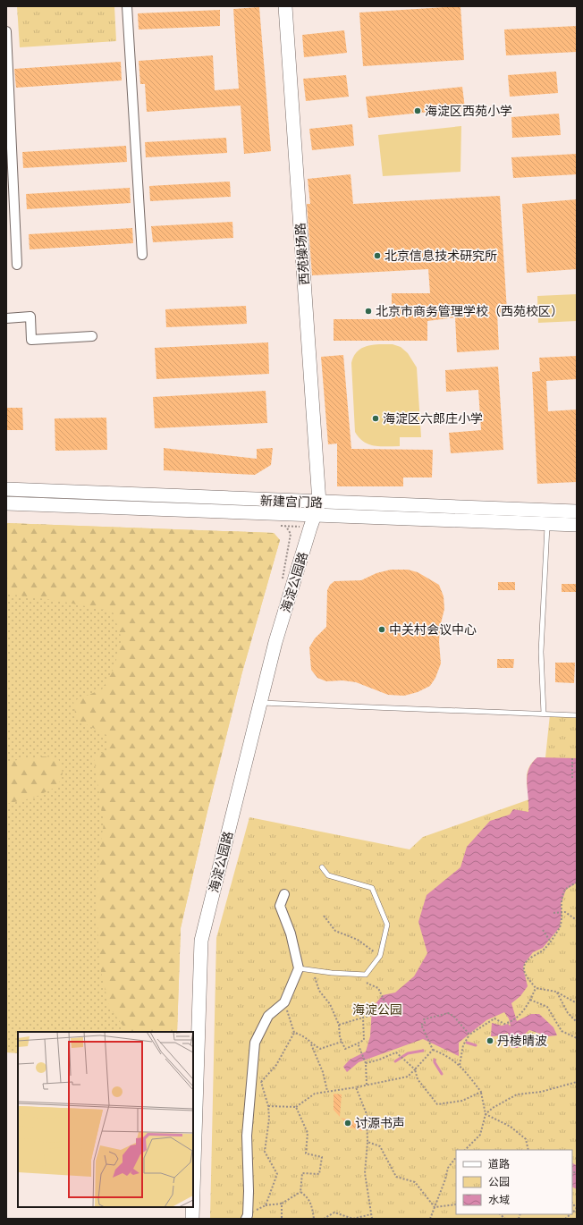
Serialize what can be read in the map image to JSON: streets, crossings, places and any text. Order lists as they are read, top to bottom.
{
  "streets": {
    "street": ["西苑操场路", "新建宫门路", "海淀公园路"]
  },
  "crossings": [
    ["西苑操场路", "新建宫门路"],
    ["西苑操场路", "海淀公园路"],
    ["新建宫门路", "海淀公园路"]
  ],
  "parks": ["海淀公园"],
  "places": [
    "海淀区西苑小学",
    "北京信息技术研究所",
    "北京市商务管理学校（西苑校区）",
    "海淀区六郎庄小学",
    "中关村会议中心",
    "丹棱晴波",
    "讨源书声"
  ],
  "legend": ["道路", "公园", "水域"]
}
